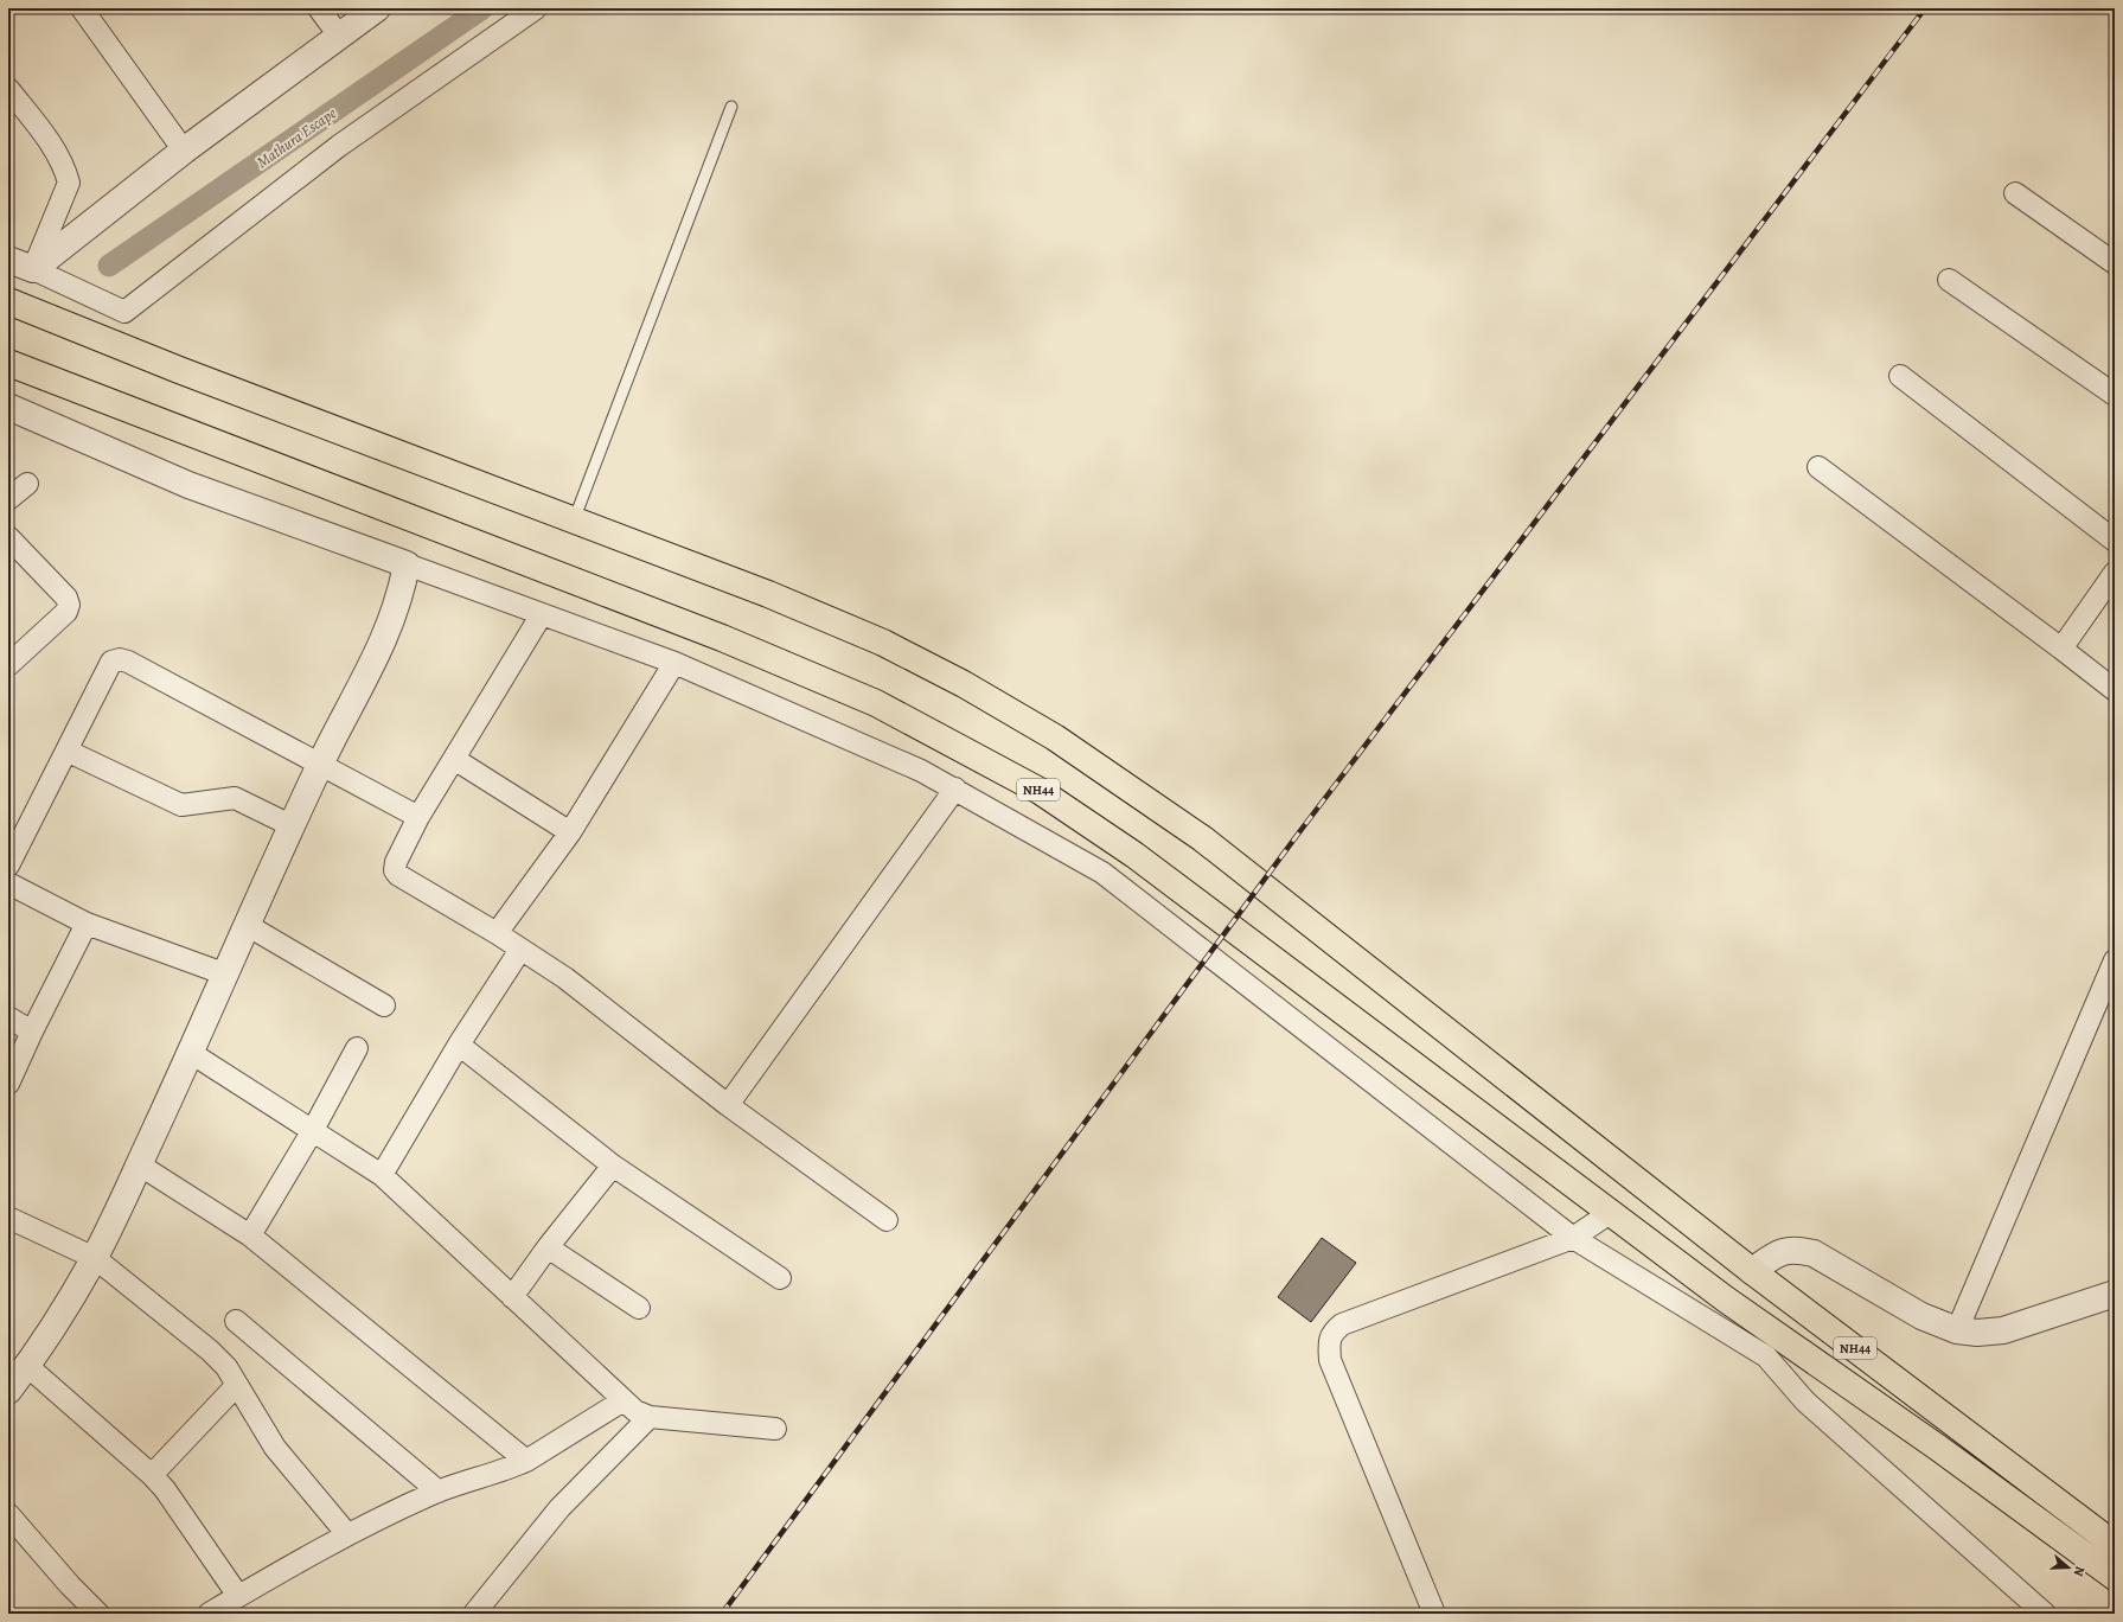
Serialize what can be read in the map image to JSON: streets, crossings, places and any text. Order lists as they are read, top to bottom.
{
  "streets": {
    "highway": ["NH44"]
  },
  "water": ["Mathura Escape"],
  "north": "right"
}
